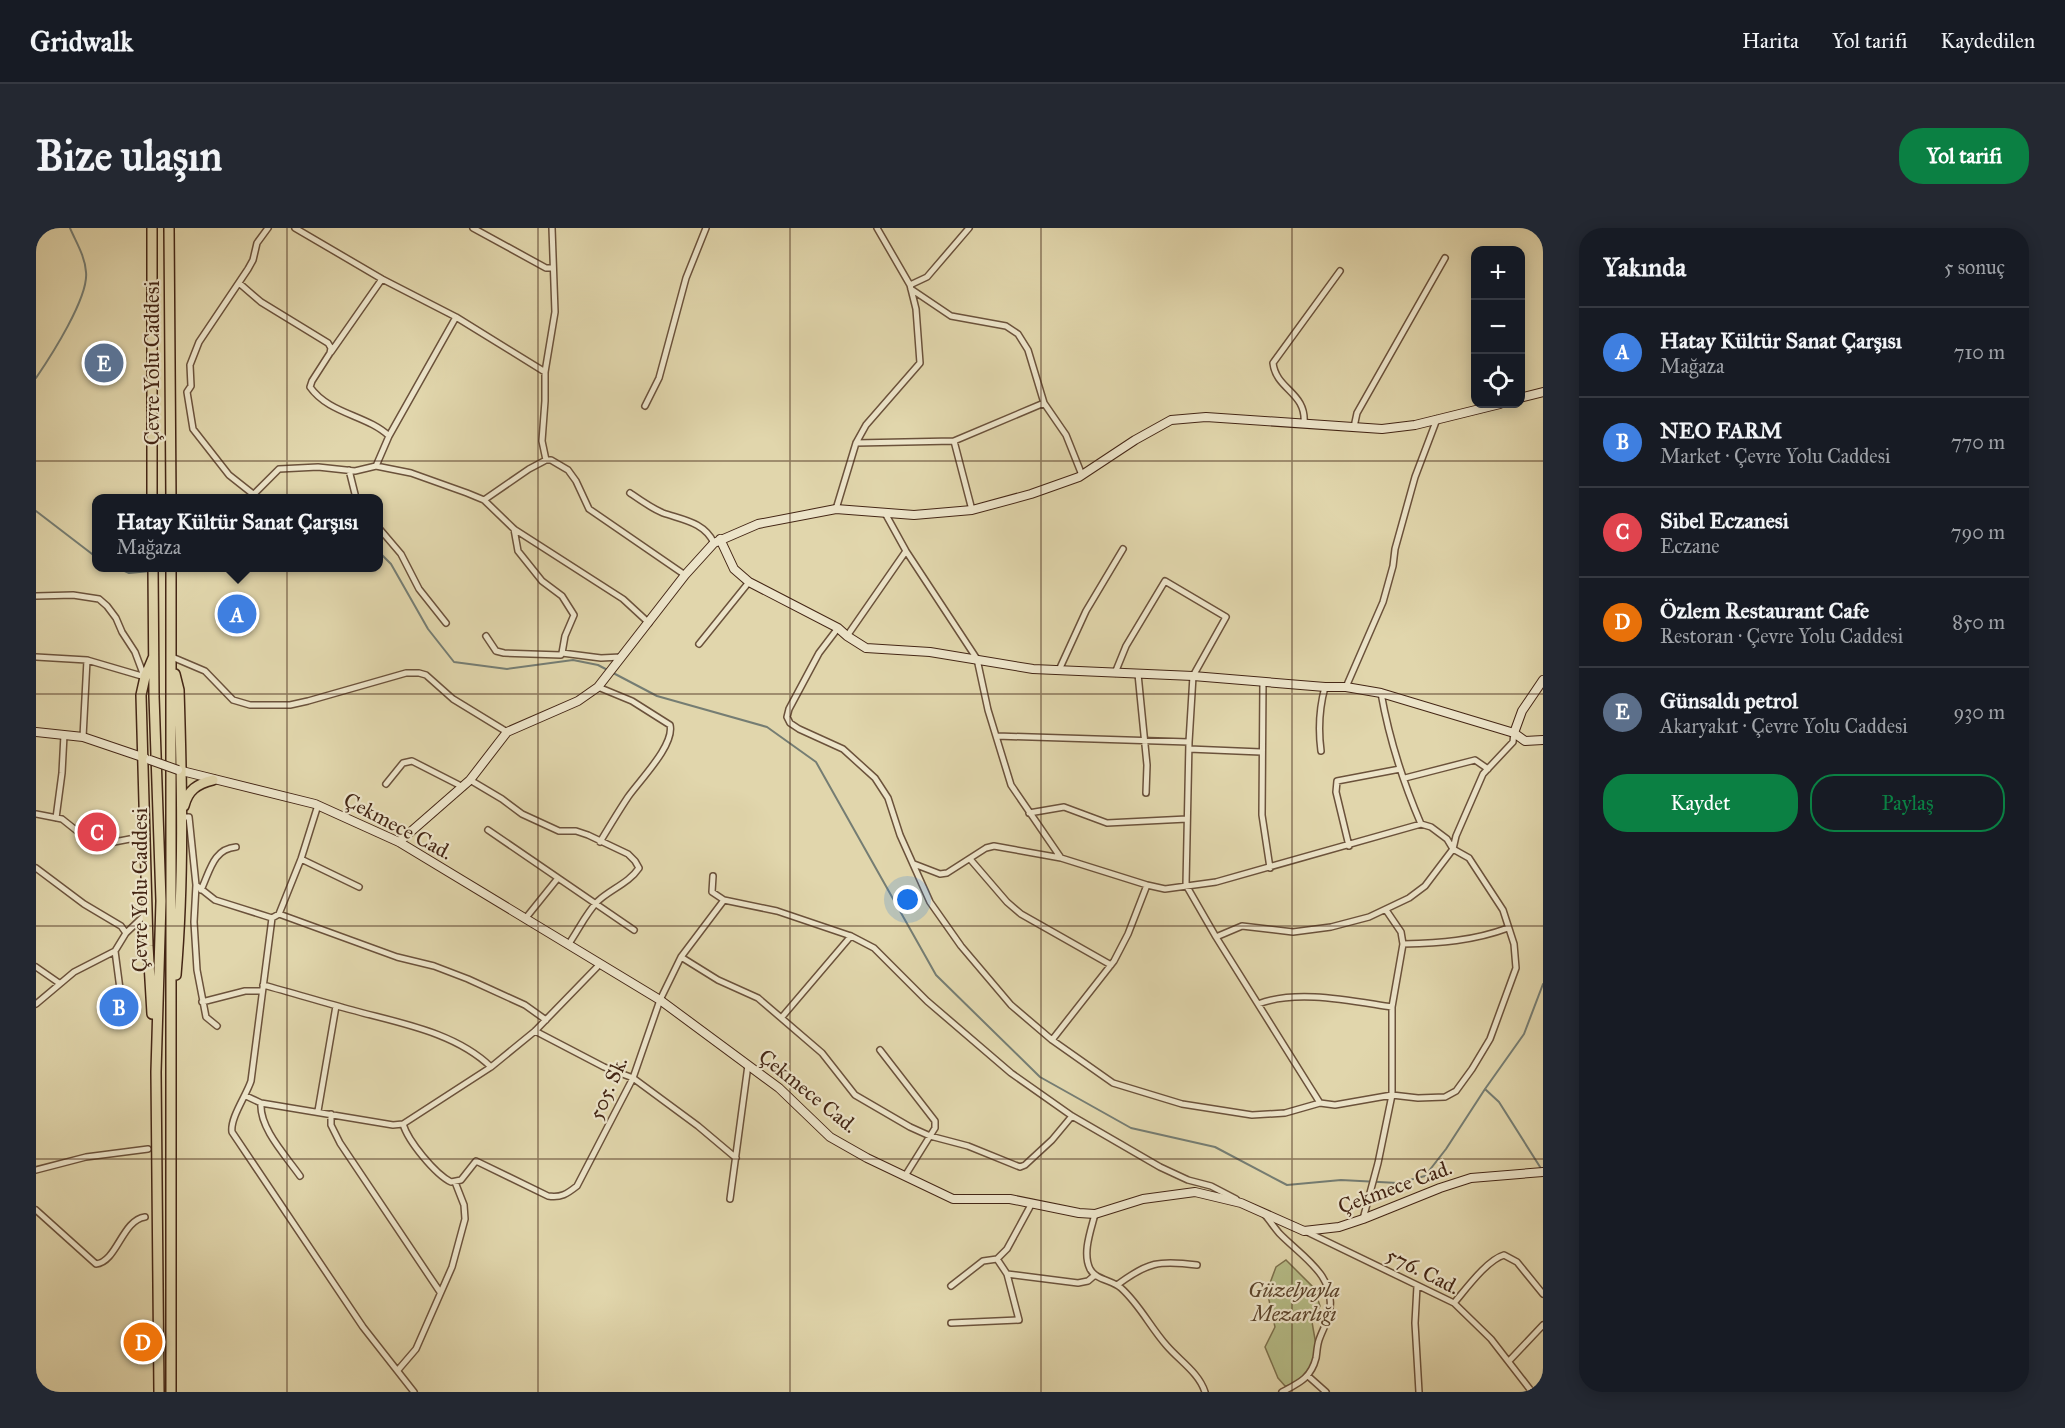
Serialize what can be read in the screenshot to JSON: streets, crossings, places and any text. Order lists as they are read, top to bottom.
{
  "streets": {
    "highway": ["Çevre Yolu Caddesi"],
    "street": ["Çekmece Cad.", "505. Sk.", "576. Cad."]
  },
  "crossings": [
    ["Çekmece Cad.", "505. Sk."],
    ["Çekmece Cad.", "576. Cad."]
  ],
  "parks": ["Güzelyayla Mezarlığı"],
  "page": {
    "header": "Gridwalk",
    "nav": ["Harita", "Yol tarifi", "Kaydedilen"],
    "buttons": [
      "Yol tarifi",
      ["Kaydet", "Paylaş"]
    ],
    "title": "Bize ulaşın",
    "heading": ["Yakında", "5 sonuç"],
    "map_buttons": ["+", "−"],
    "list": [
      {
        "mark": "A",
        "name": "Hatay Kültür Sanat Çarşısı",
        "note": "Mağaza",
        "value": "710 m"
      },
      {
        "mark": "B",
        "name": "NEO FARM",
        "note": "Market · Çevre Yolu Caddesi",
        "value": "770 m"
      },
      {
        "mark": "C",
        "name": "Sibel Eczanesi",
        "note": "Eczane",
        "value": "790 m"
      },
      {
        "mark": "D",
        "name": "Özlem Restaurant Cafe",
        "note": "Restoran · Çevre Yolu Caddesi",
        "value": "850 m"
      },
      {
        "mark": "E",
        "name": "Günsaldı petrol",
        "note": "Akaryakıt · Çevre Yolu Caddesi",
        "value": "930 m"
      }
    ],
    "pins": [
      "E",
      "A",
      "C",
      "B",
      "D"
    ],
    "popup": ["Hatay Kültür Sanat Çarşısı", "Mağaza"]
  }
}
